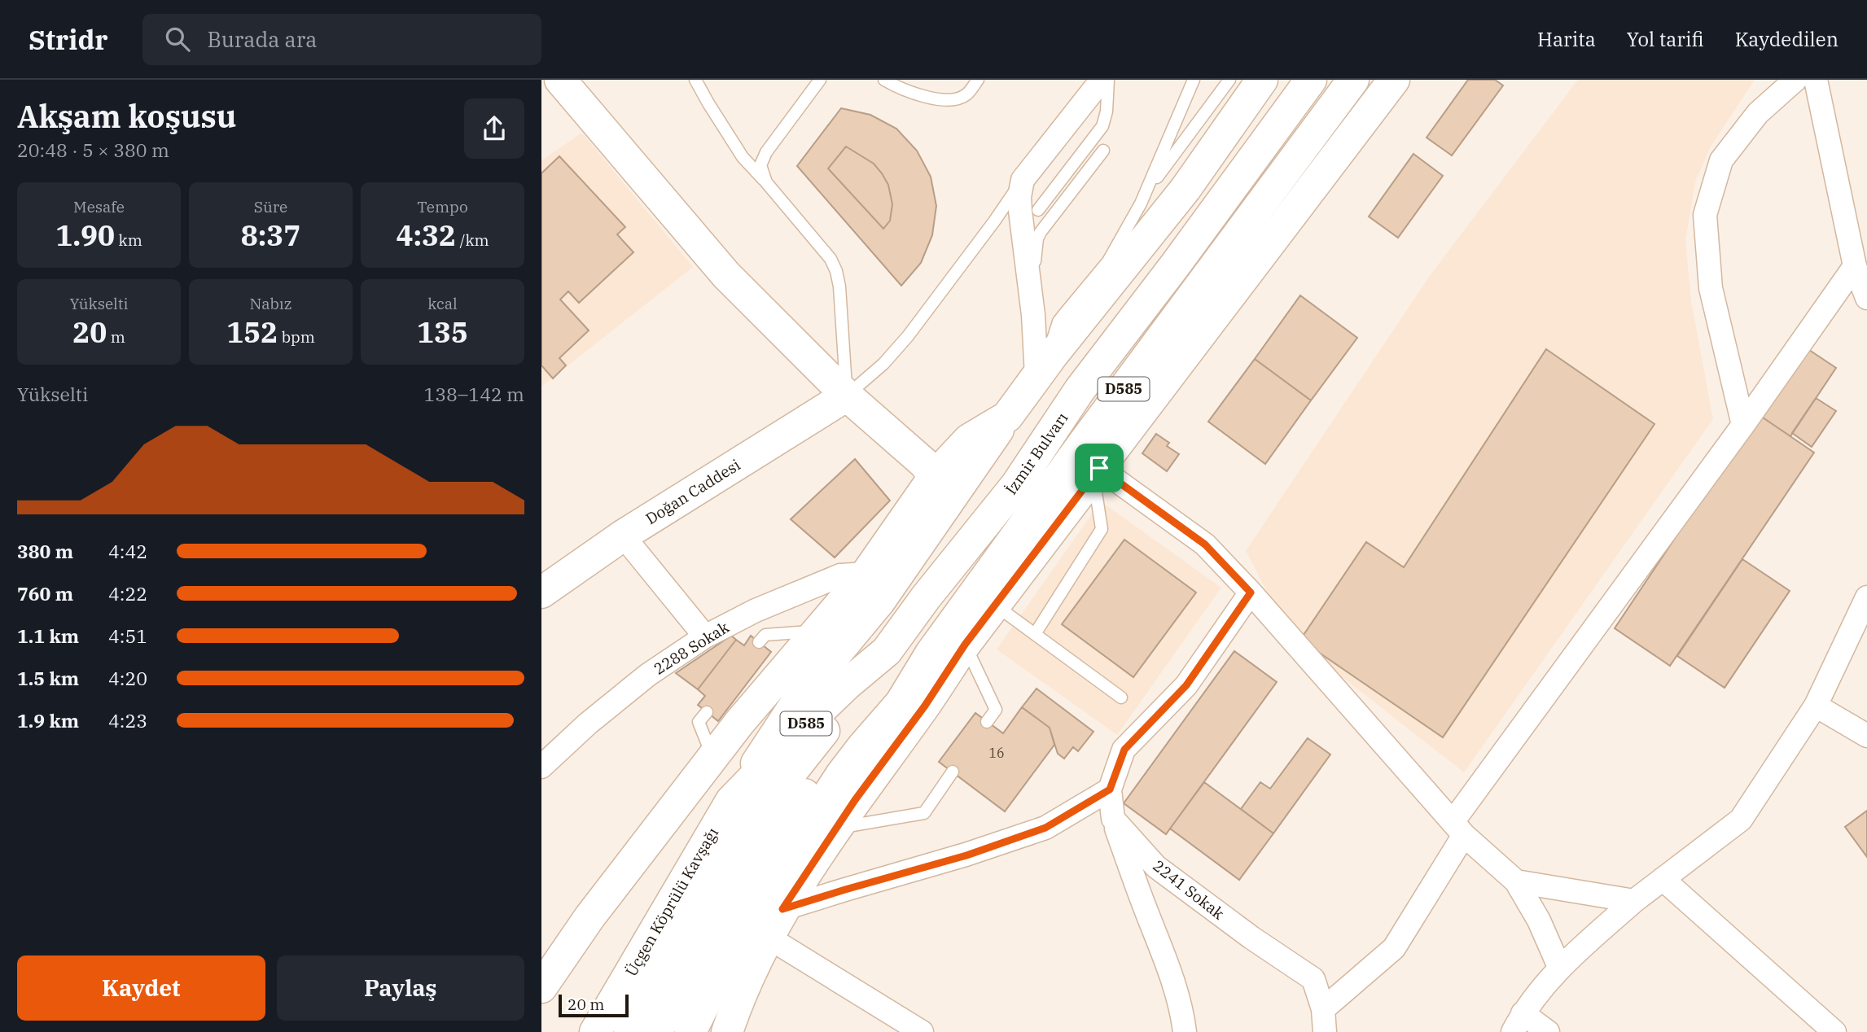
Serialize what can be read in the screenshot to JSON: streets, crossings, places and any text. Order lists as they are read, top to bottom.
{
  "streets": {
    "main road": [
      "D585",
      "İzmir Bulvarı",
      "Doğan Caddesi",
      "Üçgen Köprülü Kavşağı"
    ],
    "street": ["2288 Sokak", "2241 Sokak"]
  },
  "crossings": [
    ["İzmir Bulvarı", "Üçgen Köprülü Kavşağı"]
  ],
  "house_numbers": ["16"],
  "scale_bar": "20 m",
  "page": {
    "header": "Stridr",
    "search": "Burada ara",
    "nav": ["Harita", "Yol tarifi", "Kaydedilen"],
    "heading": ["Akşam koşusu", "20:48 · 5 × 380 m"],
    "stats": [
      ["Mesafe", "1.90 km"],
      ["Süre", "8:37"],
      ["Tempo", "4:32 /km"],
      ["Yükselti", "20 m"],
      ["Nabız", "152 bpm"],
      ["kcal", "135"]
    ],
    "chart": ["Yükselti", "138–142 m"],
    "list": [
      {
        "name": "380 m",
        "note": "4:42"
      },
      {
        "name": "760 m",
        "note": "4:22"
      },
      {
        "name": "1.1 km",
        "note": "4:51"
      },
      {
        "name": "1.5 km",
        "note": "4:20"
      },
      {
        "name": "1.9 km",
        "note": "4:23"
      }
    ],
    "buttons": ["Kaydet", "Paylaş"],
    "scale": "20 m"
  }
}
